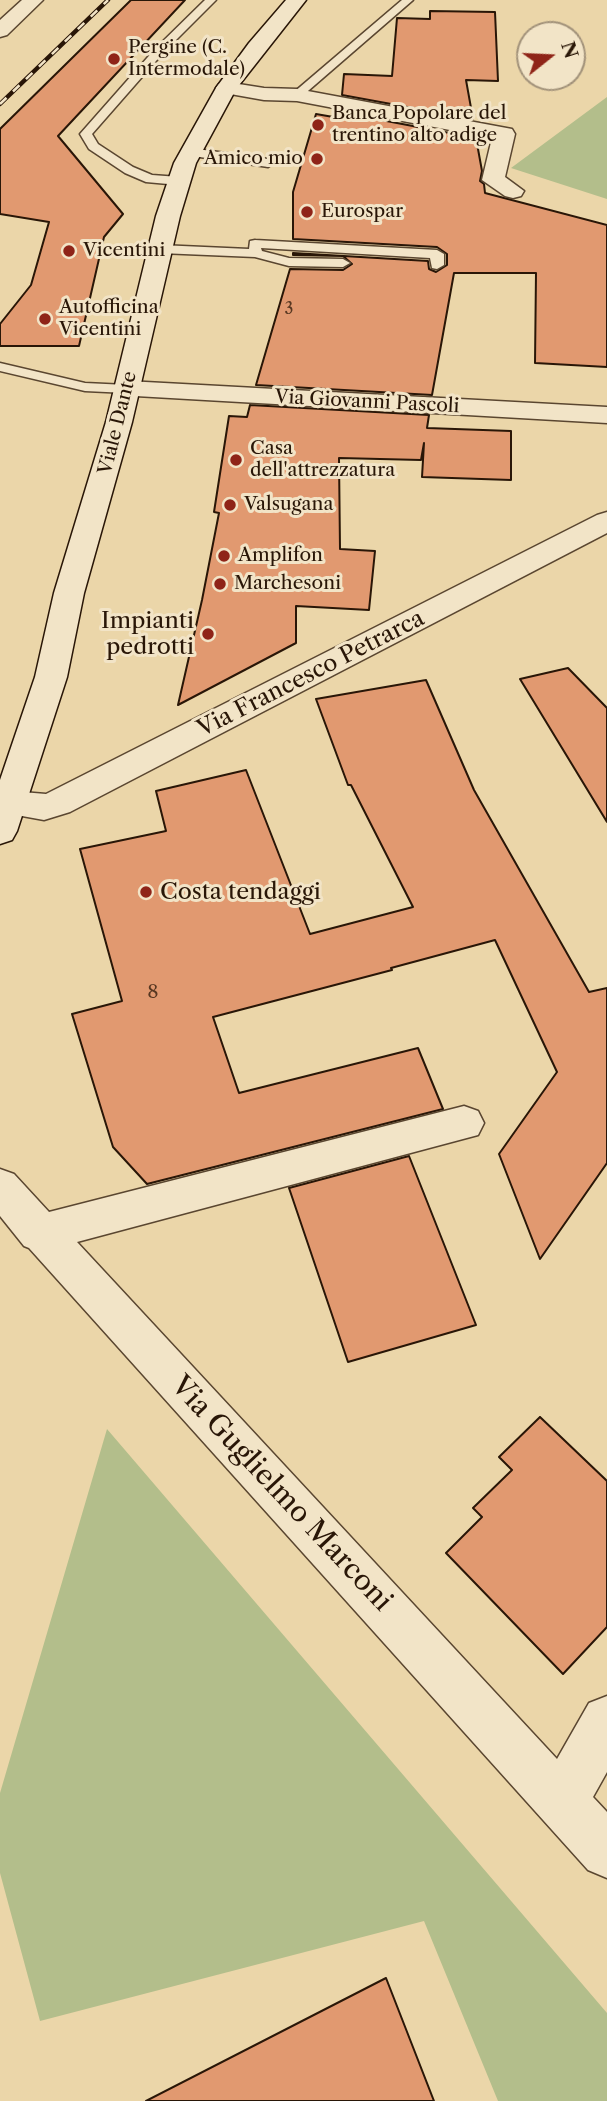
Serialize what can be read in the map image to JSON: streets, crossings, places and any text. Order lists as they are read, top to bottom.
{
  "streets": {
    "street": [
      "Via Giovanni Pascoli",
      "Viale Dante",
      "Via Francesco Petrarca",
      "Via Guglielmo Marconi"
    ]
  },
  "crossings": [
    ["Via Giovanni Pascoli", "Viale Dante"],
    ["Viale Dante", "Via Francesco Petrarca"]
  ],
  "places": [
    "Pergine (C. Intermodale)",
    "Banca Popolare del trentino alto adige",
    "Amico mio",
    "Eurospar",
    "Vicentini",
    "Autofficina Vicentini",
    "Casa dell'attrezzatura",
    "Valsugana",
    "Amplifon",
    "Marchesoni",
    "Impianti pedrotti",
    "Costa tendaggi"
  ],
  "house_numbers": ["3", "8"],
  "north": "right"
}
